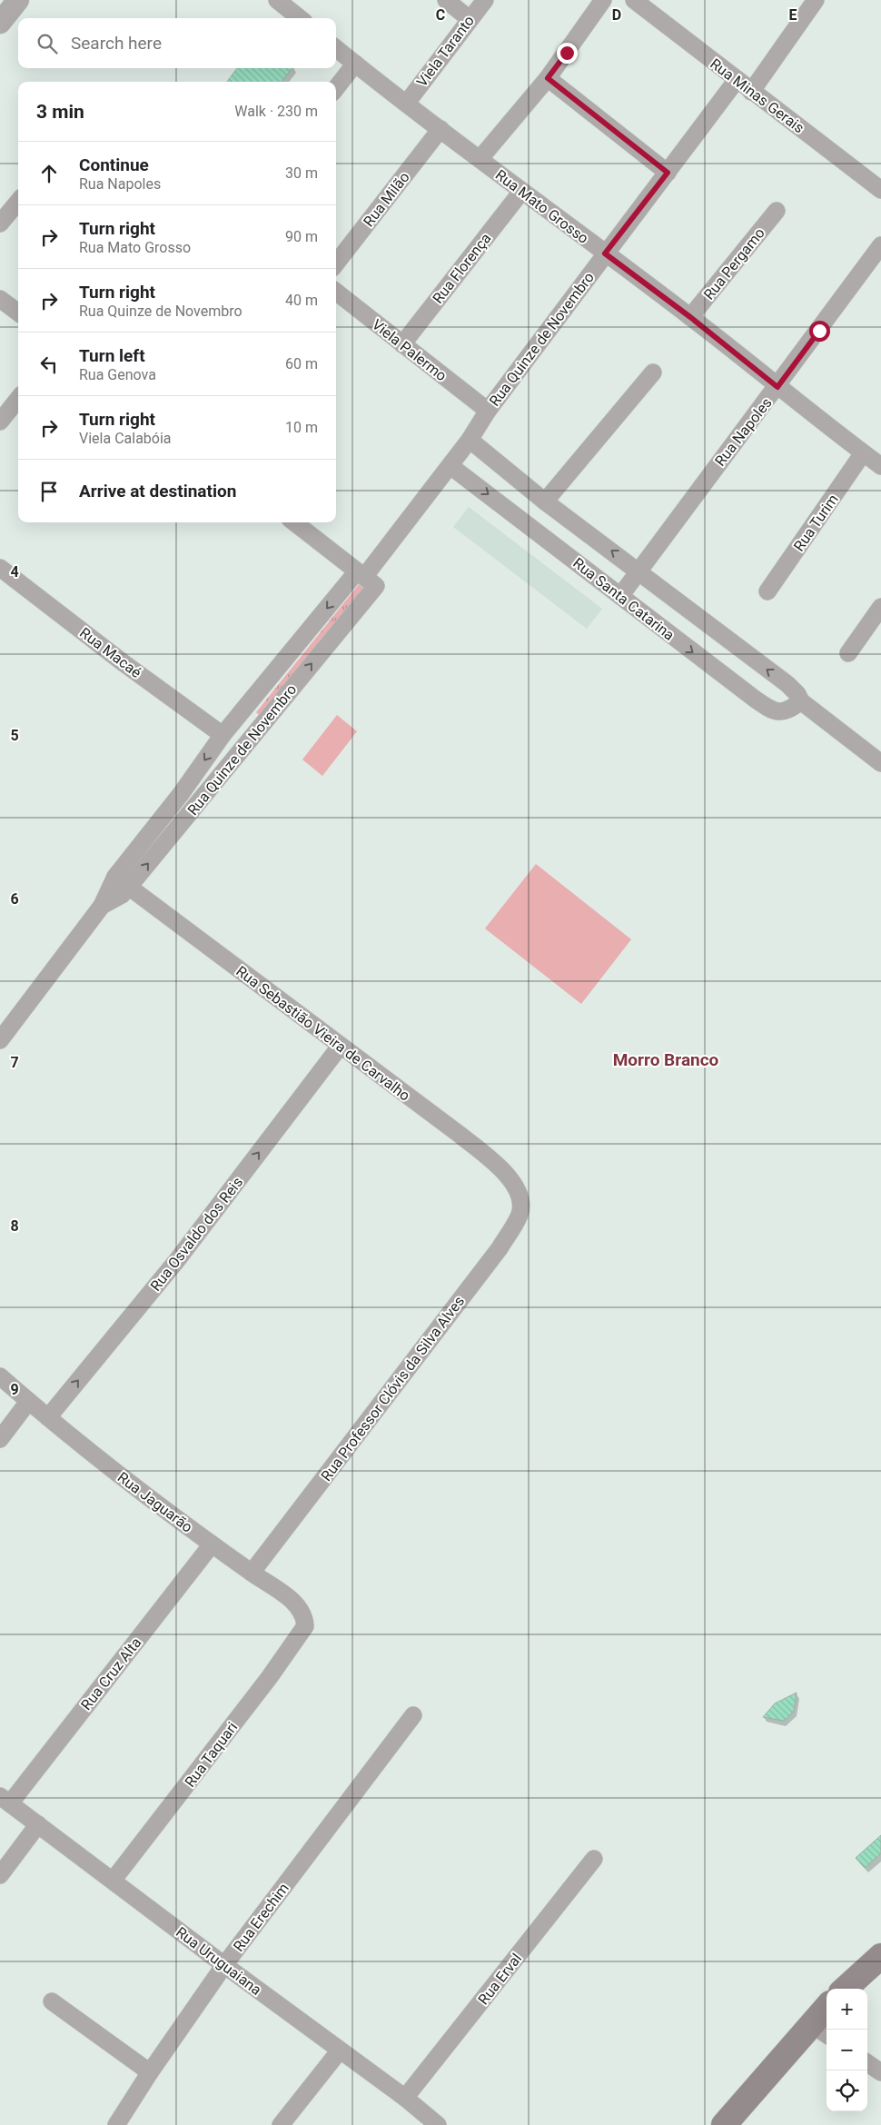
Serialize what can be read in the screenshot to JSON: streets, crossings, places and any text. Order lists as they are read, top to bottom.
{
  "streets": {
    "street": [
      "Viela Taranto",
      "Rua Minas Gerais",
      "Rua Milão",
      "Rua Mato Grosso",
      "Rua Pergamo",
      "Rua Florença",
      "Rua Quinze de Novembro",
      "Viela Palermo",
      "Rua Napoles",
      "Rua Turim",
      "Rua Santa Catarina",
      "Rua Macaé",
      "Rua Sebastião Vieira de Carvalho",
      "Rua Osvaldo dos Reis",
      "Rua Professor Clóvis da Silva Alves",
      "Rua Jaguarão",
      "Rua Cruz Alta",
      "Rua Taquari",
      "Rua Erechim",
      "Rua Uruguaiana",
      "Rua Erval"
    ]
  },
  "crossings": [
    ["Viela Taranto", "Rua Mato Grosso"],
    ["Rua Minas Gerais", "Rua Quinze de Novembro"],
    ["Rua Milão", "Rua Mato Grosso"],
    ["Rua Mato Grosso", "Rua Pergamo"],
    ["Rua Mato Grosso", "Rua Florença"],
    ["Rua Mato Grosso", "Rua Quinze de Novembro"],
    ["Rua Mato Grosso", "Rua Napoles"],
    ["Rua Mato Grosso", "Rua Turim"],
    ["Rua Florença", "Viela Palermo"],
    ["Rua Quinze de Novembro", "Viela Palermo"],
    ["Rua Quinze de Novembro", "Rua Santa Catarina"],
    ["Rua Quinze de Novembro", "Rua Macaé"],
    ["Rua Quinze de Novembro", "Rua Sebastião Vieira de Carvalho"],
    ["Rua Napoles", "Rua Santa Catarina"],
    ["Rua Sebastião Vieira de Carvalho", "Rua Osvaldo dos Reis"],
    ["Rua Sebastião Vieira de Carvalho", "Rua Professor Clóvis da Silva Alves"],
    ["Rua Osvaldo dos Reis", "Rua Jaguarão"],
    ["Rua Professor Clóvis da Silva Alves", "Rua Jaguarão"],
    ["Rua Jaguarão", "Rua Cruz Alta"],
    ["Rua Jaguarão", "Rua Taquari"],
    ["Rua Cruz Alta", "Rua Uruguaiana"],
    ["Rua Taquari", "Rua Uruguaiana"],
    ["Rua Erechim", "Rua Uruguaiana"],
    ["Rua Uruguaiana", "Rua Erval"]
  ],
  "one_way": ["Rua Osvaldo dos Reis"],
  "districts": ["Morro Branco"],
  "page": {
    "search": "Search here",
    "heading": ["3 min", "Walk · 230 m"],
    "list": [
      ["Continue", "Rua Napoles", "30 m"],
      ["Turn right", "Rua Mato Grosso", "90 m"],
      ["Turn right", "Rua Quinze de Novembro", "40 m"],
      ["Turn left", "Rua Genova", "60 m"],
      ["Turn right", "Viela Calabóia", "10 m"],
      "Arrive at destination"
    ],
    "map_buttons": ["+", "−"]
  },
  "grid": {
    "columns": ["C", "D", "E"],
    "rows": [
      "4",
      "5",
      "6",
      "7",
      "8",
      "9"
    ]
  }
}
